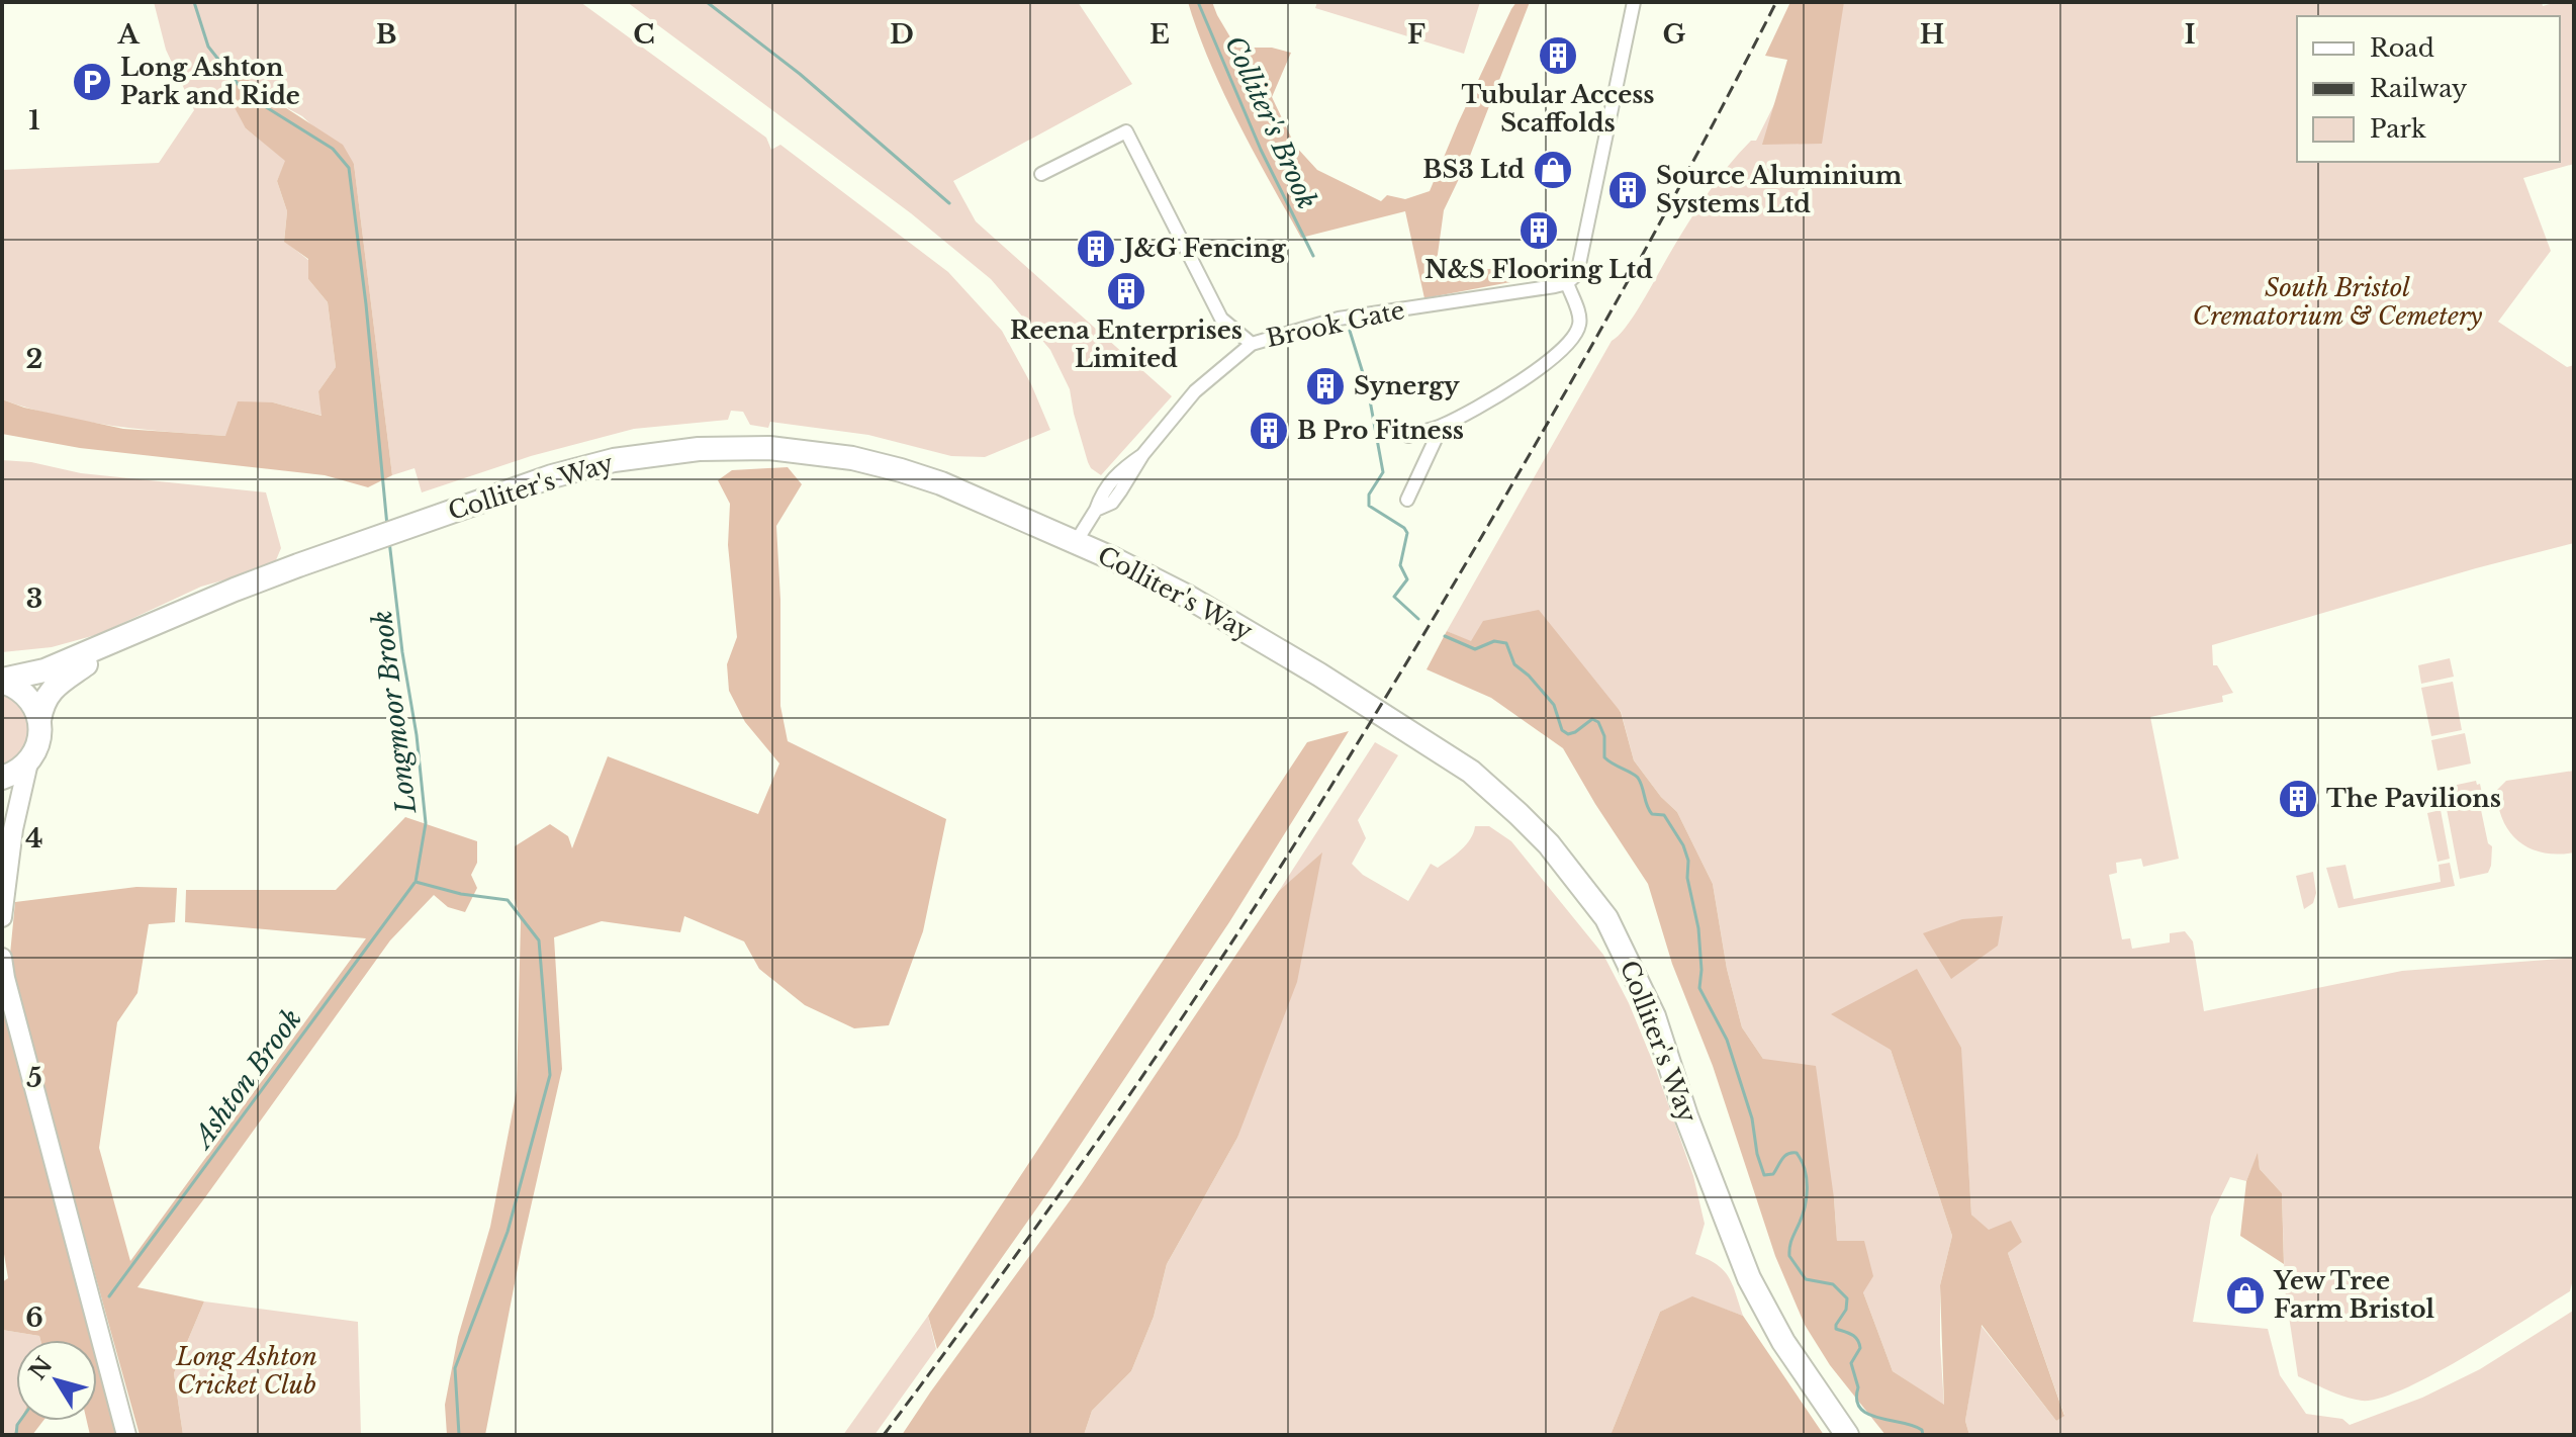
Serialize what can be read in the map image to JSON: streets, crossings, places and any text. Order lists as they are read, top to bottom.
{
  "streets": {
    "highway": ["Colliter's Way"],
    "street": ["Brook Gate"]
  },
  "water": ["Colliter's Brook", "Longmoor Brook", "Ashton Brook"],
  "parks": ["South Bristol Crematorium & Cemetery", "Long Ashton Cricket Club"],
  "places": {
    "building": [
      "Tubular Access Scaffolds",
      "Source Aluminium Systems Ltd",
      "N&S Flooring Ltd",
      "J&G Fencing",
      "Reena Enterprises Limited",
      "Synergy",
      "B Pro Fitness",
      "The Pavilions"
    ],
    "parking": ["Long Ashton Park and Ride"],
    "shop": ["BS3 Ltd", "Yew Tree Farm Bristol"]
  },
  "legend": ["Road", "Railway", "Park"],
  "north": "top left",
  "grid": {
    "columns": [
      "A",
      "B",
      "C",
      "D",
      "E",
      "F",
      "G",
      "H",
      "I"
    ],
    "rows": [
      "1",
      "2",
      "3",
      "4",
      "5",
      "6"
    ]
  }
}
